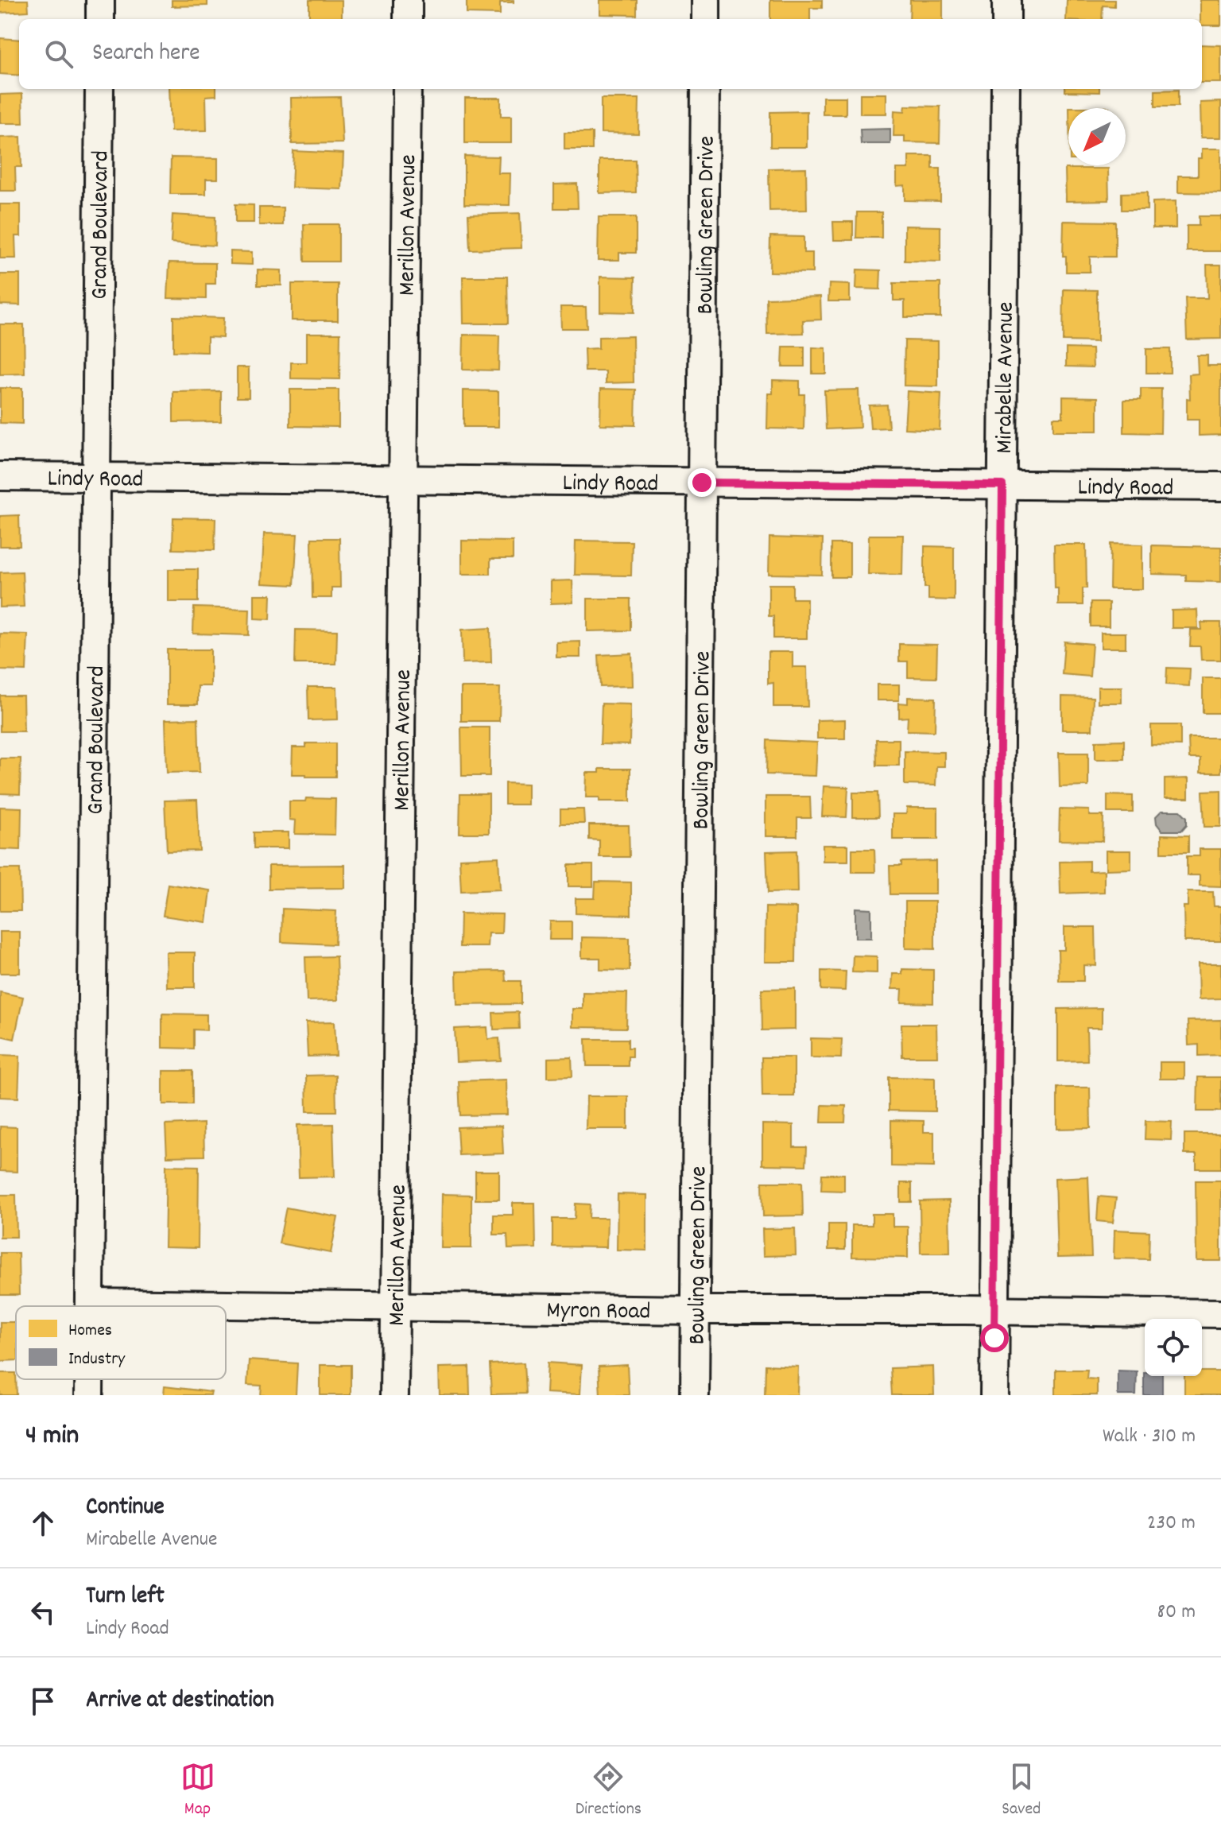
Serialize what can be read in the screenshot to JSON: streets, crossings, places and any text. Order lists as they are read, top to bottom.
{
  "streets": {
    "street": [
      "Grand Boulevard",
      "Merillon Avenue",
      "Bowling Green Drive",
      "Mirabelle Avenue",
      "Lindy Road",
      "Myron Road"
    ]
  },
  "crossings": [
    ["Grand Boulevard", "Lindy Road"],
    ["Grand Boulevard", "Myron Road"],
    ["Merillon Avenue", "Lindy Road"],
    ["Merillon Avenue", "Myron Road"],
    ["Bowling Green Drive", "Lindy Road"],
    ["Bowling Green Drive", "Myron Road"],
    ["Mirabelle Avenue", "Lindy Road"],
    ["Mirabelle Avenue", "Myron Road"]
  ],
  "legend": ["Homes", "Industry"],
  "north": "bottom left",
  "page": {
    "search": "Search here",
    "heading": ["4 min", "Walk · 310 m"],
    "list": [
      ["Continue", "Mirabelle Avenue", "230 m"],
      ["Turn left", "Lindy Road", "80 m"],
      "Arrive at destination"
    ],
    "nav": ["Map", "Directions", "Saved"]
  }
}
